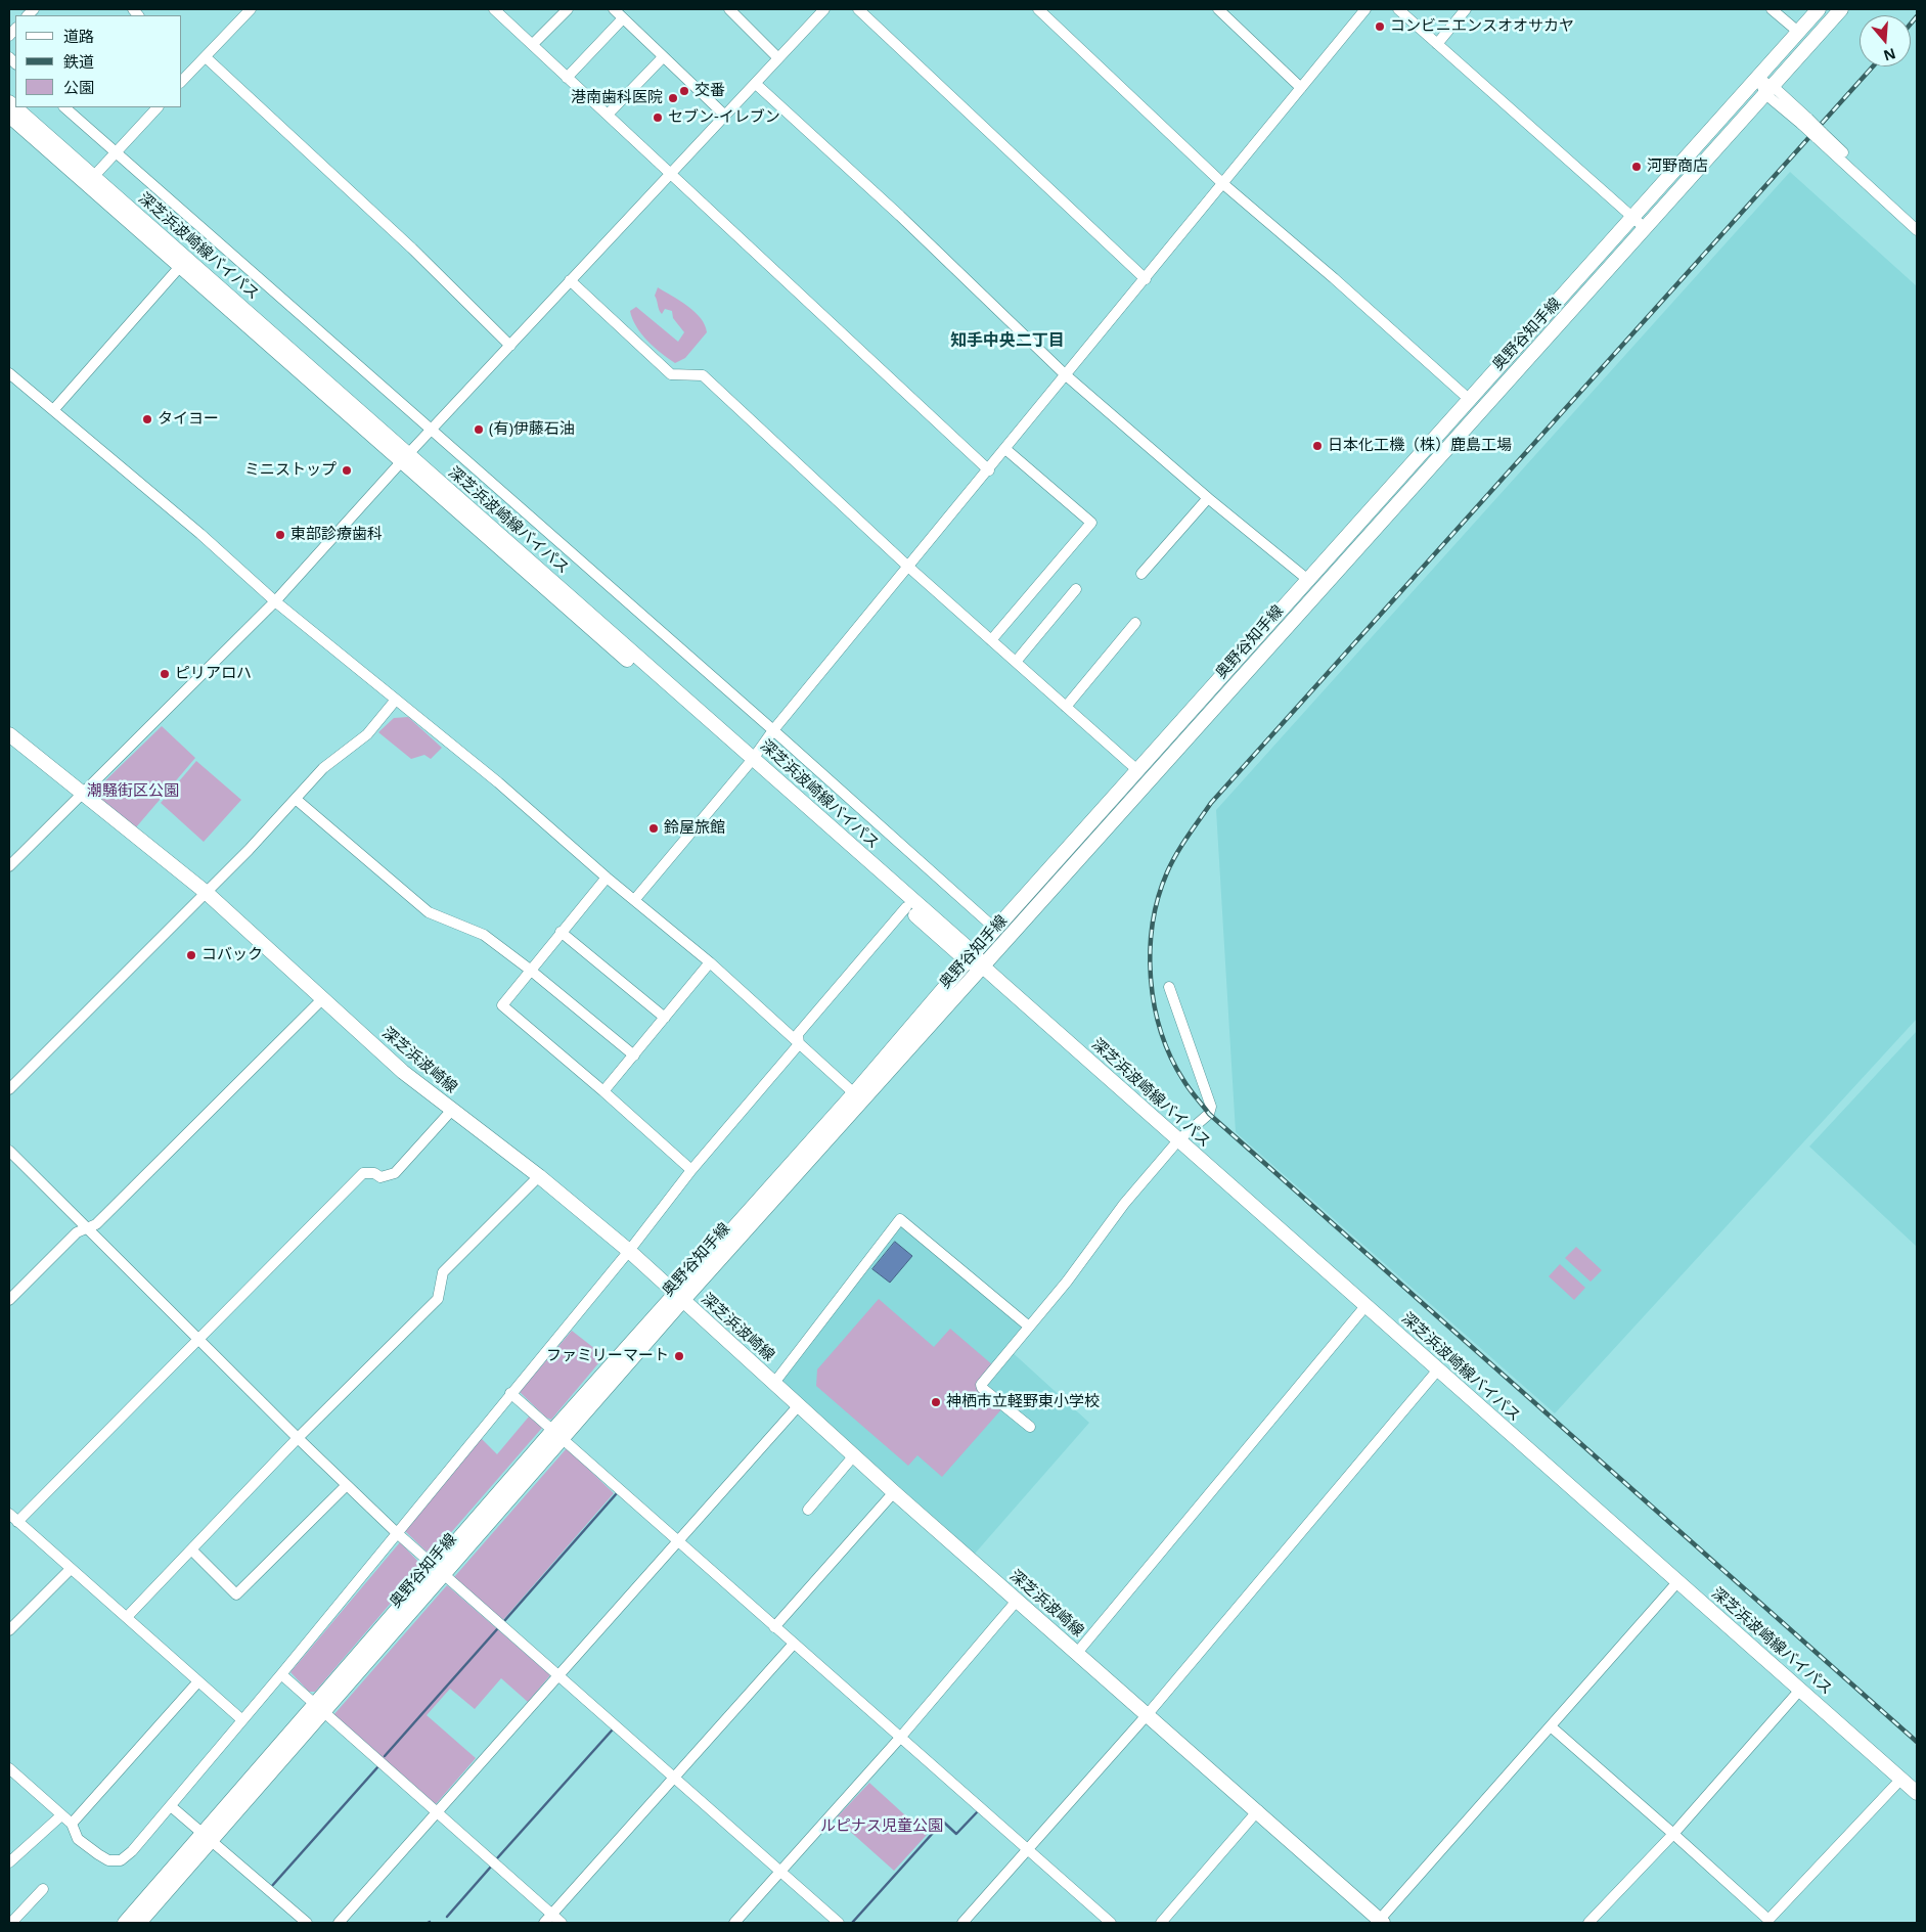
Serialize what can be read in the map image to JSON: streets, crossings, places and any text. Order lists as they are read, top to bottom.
{
  "streets": {
    "main road": ["深芝浜波崎線バイパス", "奥野谷知手線", "深芝浜波崎線"]
  },
  "crossings": [
    ["深芝浜波崎線バイパス", "奥野谷知手線"],
    ["奥野谷知手線", "深芝浜波崎線"]
  ],
  "districts": ["知手中央二丁目"],
  "parks": ["潮騒街区公園", "ルピナス児童公園"],
  "places": [
    "コンビニエンスオオサカヤ",
    "交番",
    "港南歯科医院",
    "セブン-イレブン",
    "河野商店",
    "タイヨー",
    "(有)伊藤石油",
    "日本化工機（株）鹿島工場",
    "ミニストップ",
    "東部診療歯科",
    "ピリアロハ",
    "鈴屋旅館",
    "コバック",
    "ファミリーマート",
    "神栖市立軽野東小学校"
  ],
  "legend": ["道路", "鉄道", "公園"],
  "north": "bottom"
}
